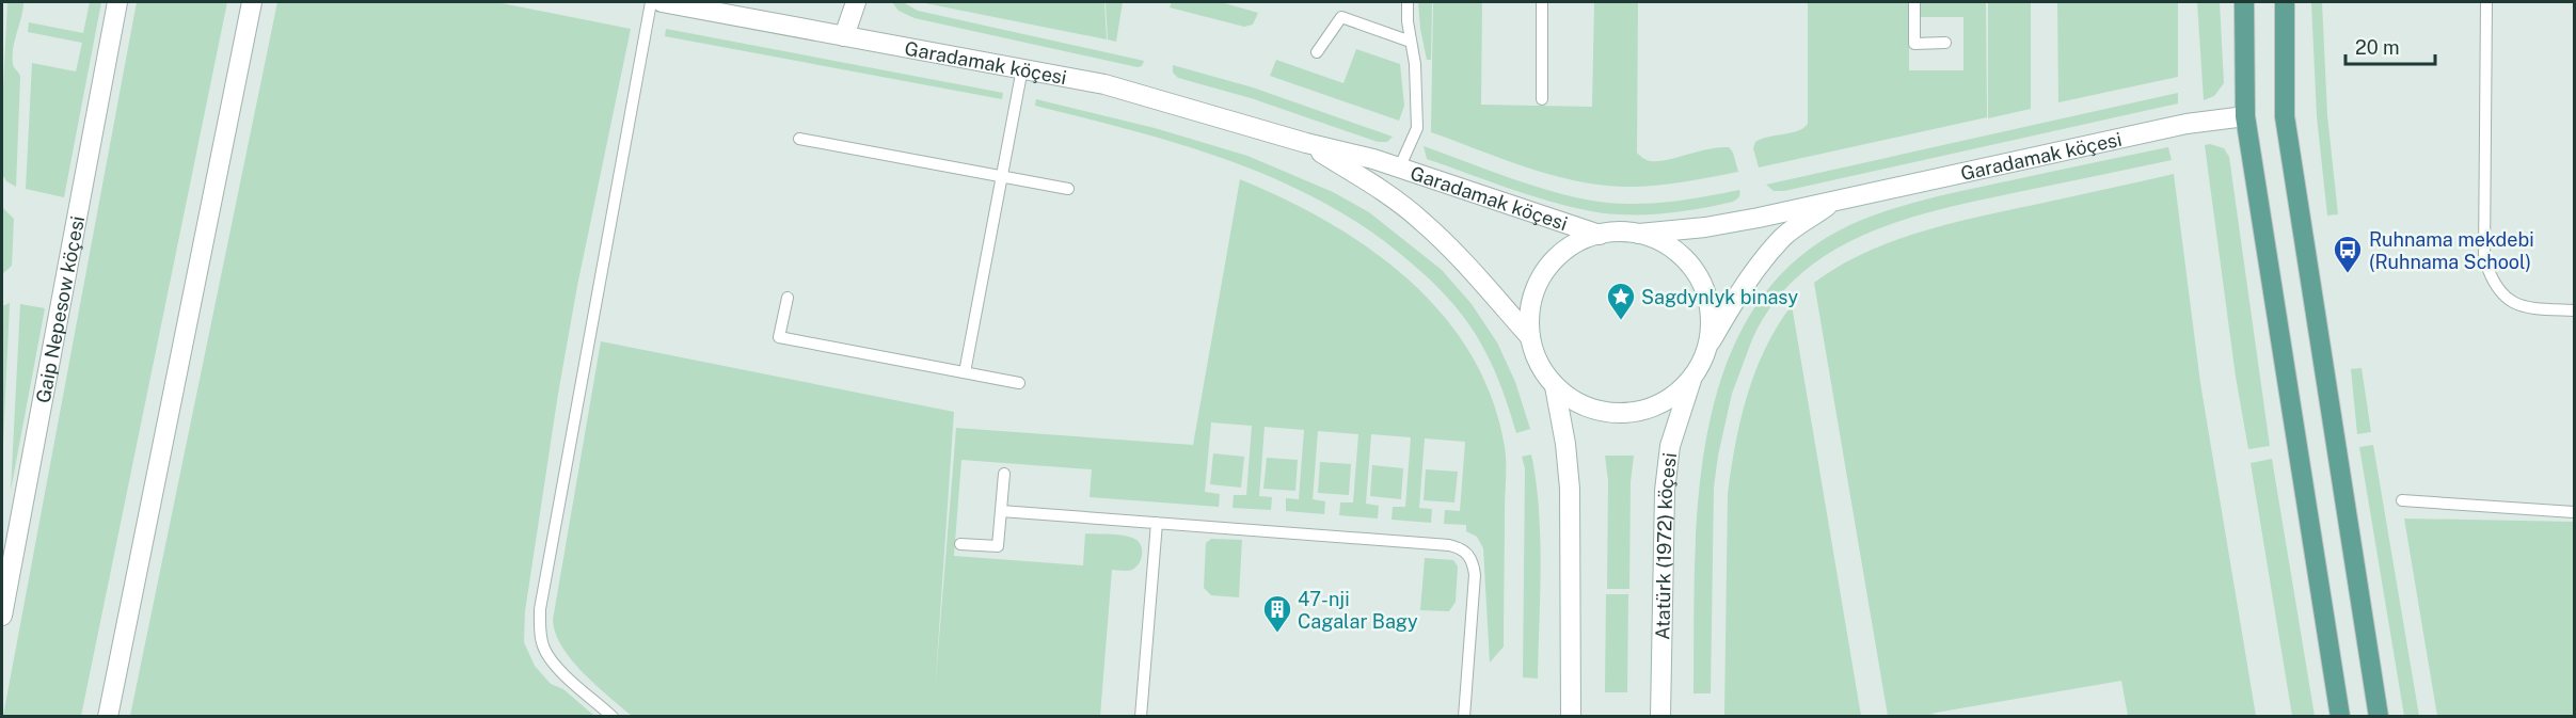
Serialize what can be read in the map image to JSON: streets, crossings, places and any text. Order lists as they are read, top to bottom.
{
  "streets": {
    "street": ["Garadamak köçesi", "Gaip Nepesow köçesi", "Atatürk (1972) köçesi"]
  },
  "crossings": [
    ["Garadamak köçesi", "Atatürk (1972) köçesi"]
  ],
  "places": {
    "bus stop": ["Ruhnama mekdebi (Ruhnama School)"],
    "place": ["Sagdynlyk binasy"],
    "building": ["47-nji Cagalar Bagy"]
  },
  "scale_bar": "20 m"
}
